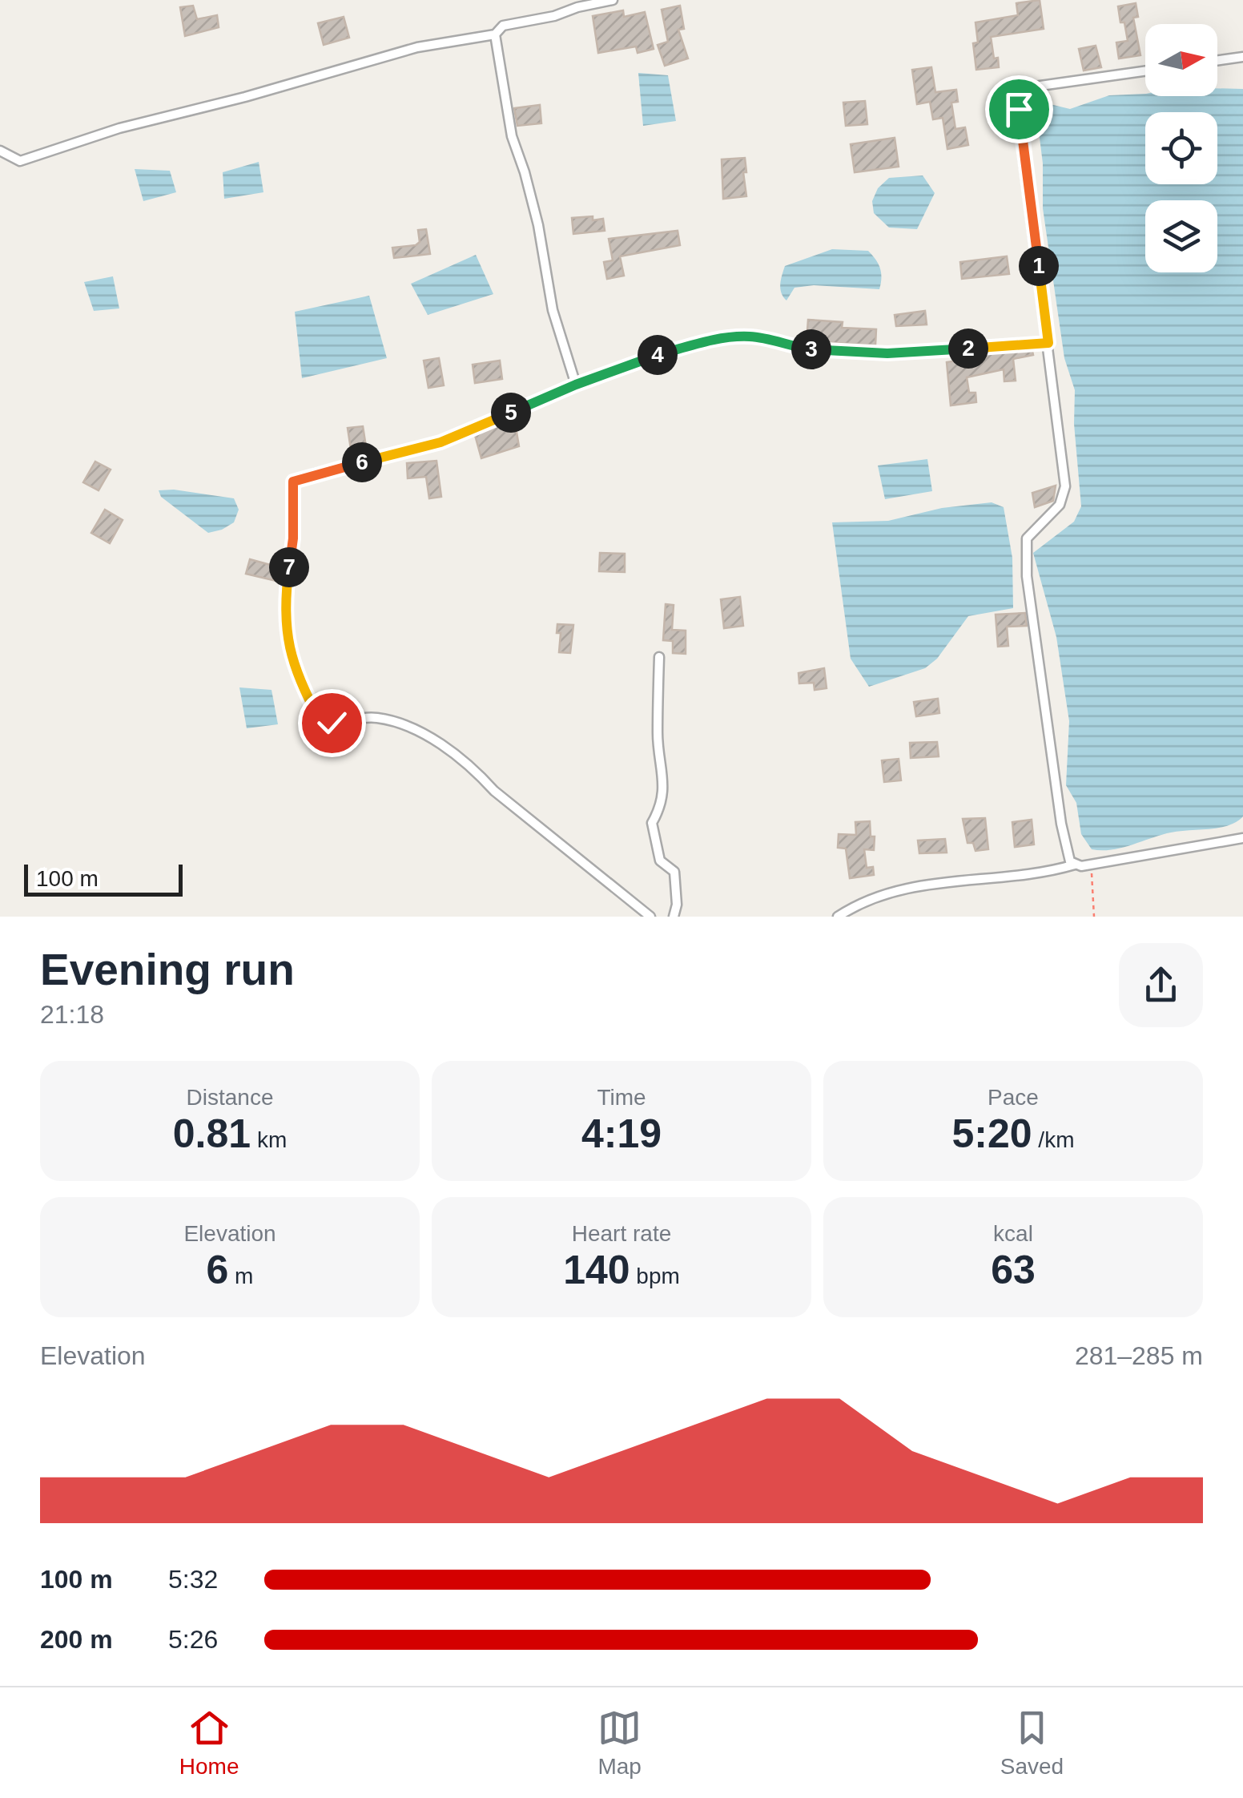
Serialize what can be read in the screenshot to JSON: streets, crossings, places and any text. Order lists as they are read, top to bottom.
{
  "scale_bar": "100 m",
  "north": "right",
  "page": {
    "pins": [
      "1",
      "2",
      "3",
      "4",
      "5",
      "6",
      "7"
    ],
    "scale": "100 m",
    "heading": ["Evening run", "21:18"],
    "stats": [
      ["Distance", "0.81 km"],
      ["Time", "4:19"],
      ["Pace", "5:20 /km"],
      ["Elevation", "6 m"],
      ["Heart rate", "140 bpm"],
      ["kcal", "63"]
    ],
    "chart": ["Elevation", "281–285 m"],
    "list": [
      {
        "name": "100 m",
        "note": "5:32"
      },
      {
        "name": "200 m",
        "note": "5:26"
      }
    ],
    "tabs": ["Home", "Map", "Saved"]
  }
}
